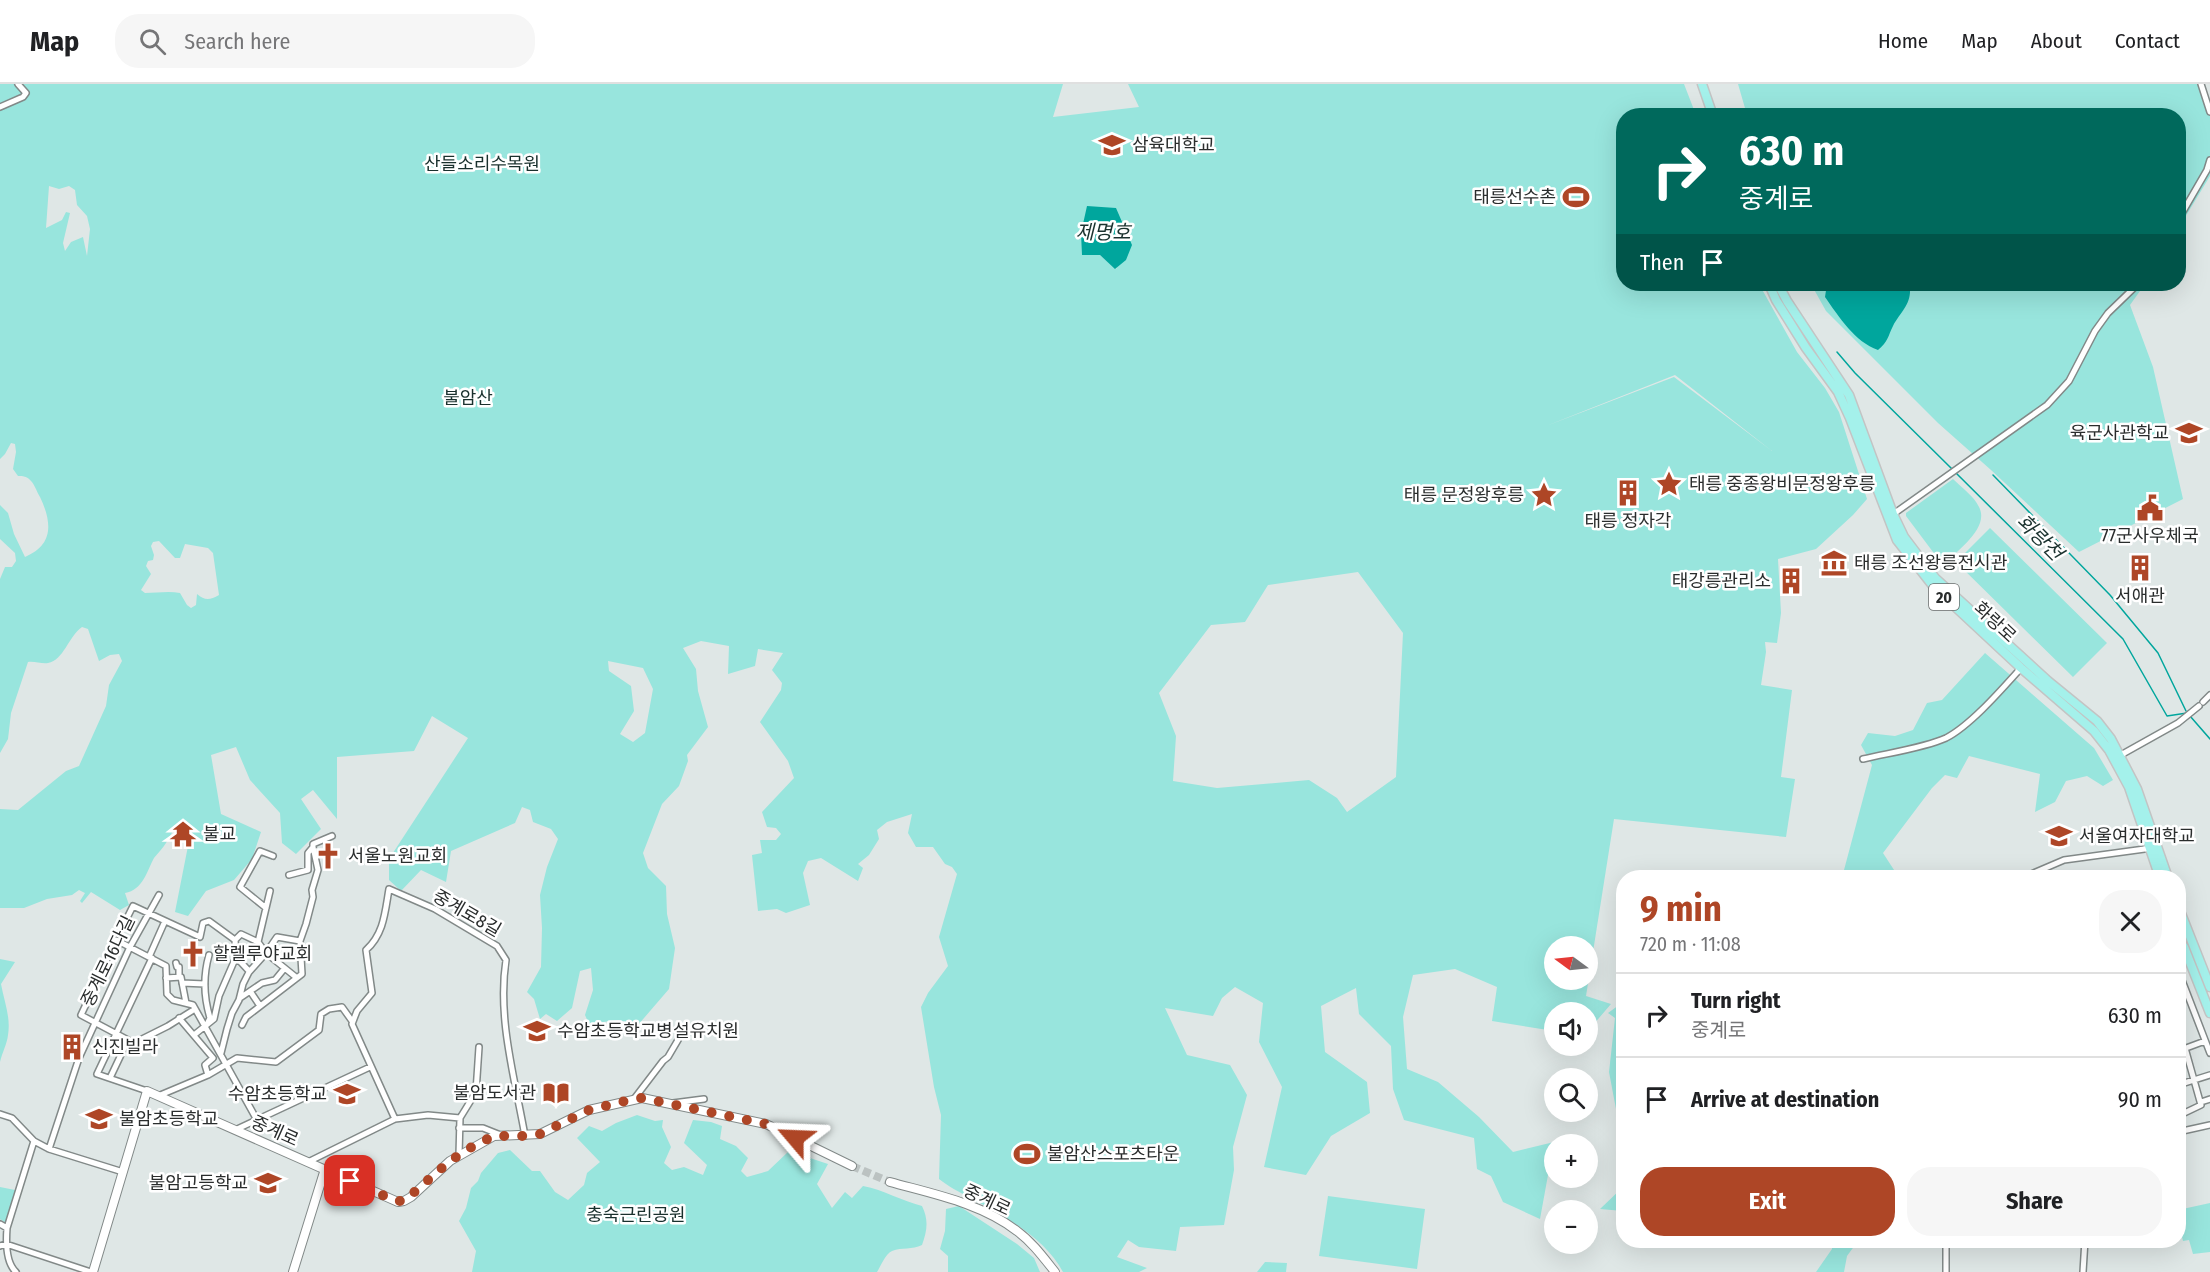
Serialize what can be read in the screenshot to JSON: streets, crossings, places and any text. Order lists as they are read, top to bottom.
{
  "streets": {
    "main road": ["20", "화랑로"],
    "street": ["중계로8길", "중계로16다길", "중계로"]
  },
  "crossings": [
    ["중계로8길", "중계로"]
  ],
  "water": ["제명호", "화랑천"],
  "parks": ["산들소리수목원", "불암산", "충숙근린공원"],
  "places": {
    "school or university": [
      "삼육대학교",
      "육군사관학교",
      "서울여자대학교",
      "수암초등학교병설유치원",
      "수암초등학교",
      "불암초등학교",
      "불암고등학교"
    ],
    "sports": ["태릉선수촌", "불암산스포츠타운"],
    "place": ["태릉 중종왕비문정왕후릉", "태릉 문정왕후릉"],
    "building": [
      "태릉 정자각",
      "서애관",
      "태강릉관리소",
      "신진빌라"
    ],
    "public building": ["77군사우체국"],
    "museum": ["태릉 조선왕릉전시관"],
    "temple": ["불교"],
    "church": ["서울노원교회", "할렐루야교회"],
    "library": ["불암도서관"]
  },
  "north": "left",
  "page": {
    "header": "Map",
    "search": "Search here",
    "nav": [
      "Home",
      "Map",
      "About",
      "Contact"
    ],
    "turn": ["630 m", "중계로"],
    "then": "Then",
    "heading": ["9 min", "720 m · 11:08"],
    "map_buttons": ["+", "−"],
    "list": [
      {
        "name": "Turn right",
        "note": "중계로",
        "value": "630 m"
      },
      {
        "name": "Arrive at destination",
        "value": "90 m"
      }
    ],
    "buttons": ["Exit", "Share"]
  }
}
